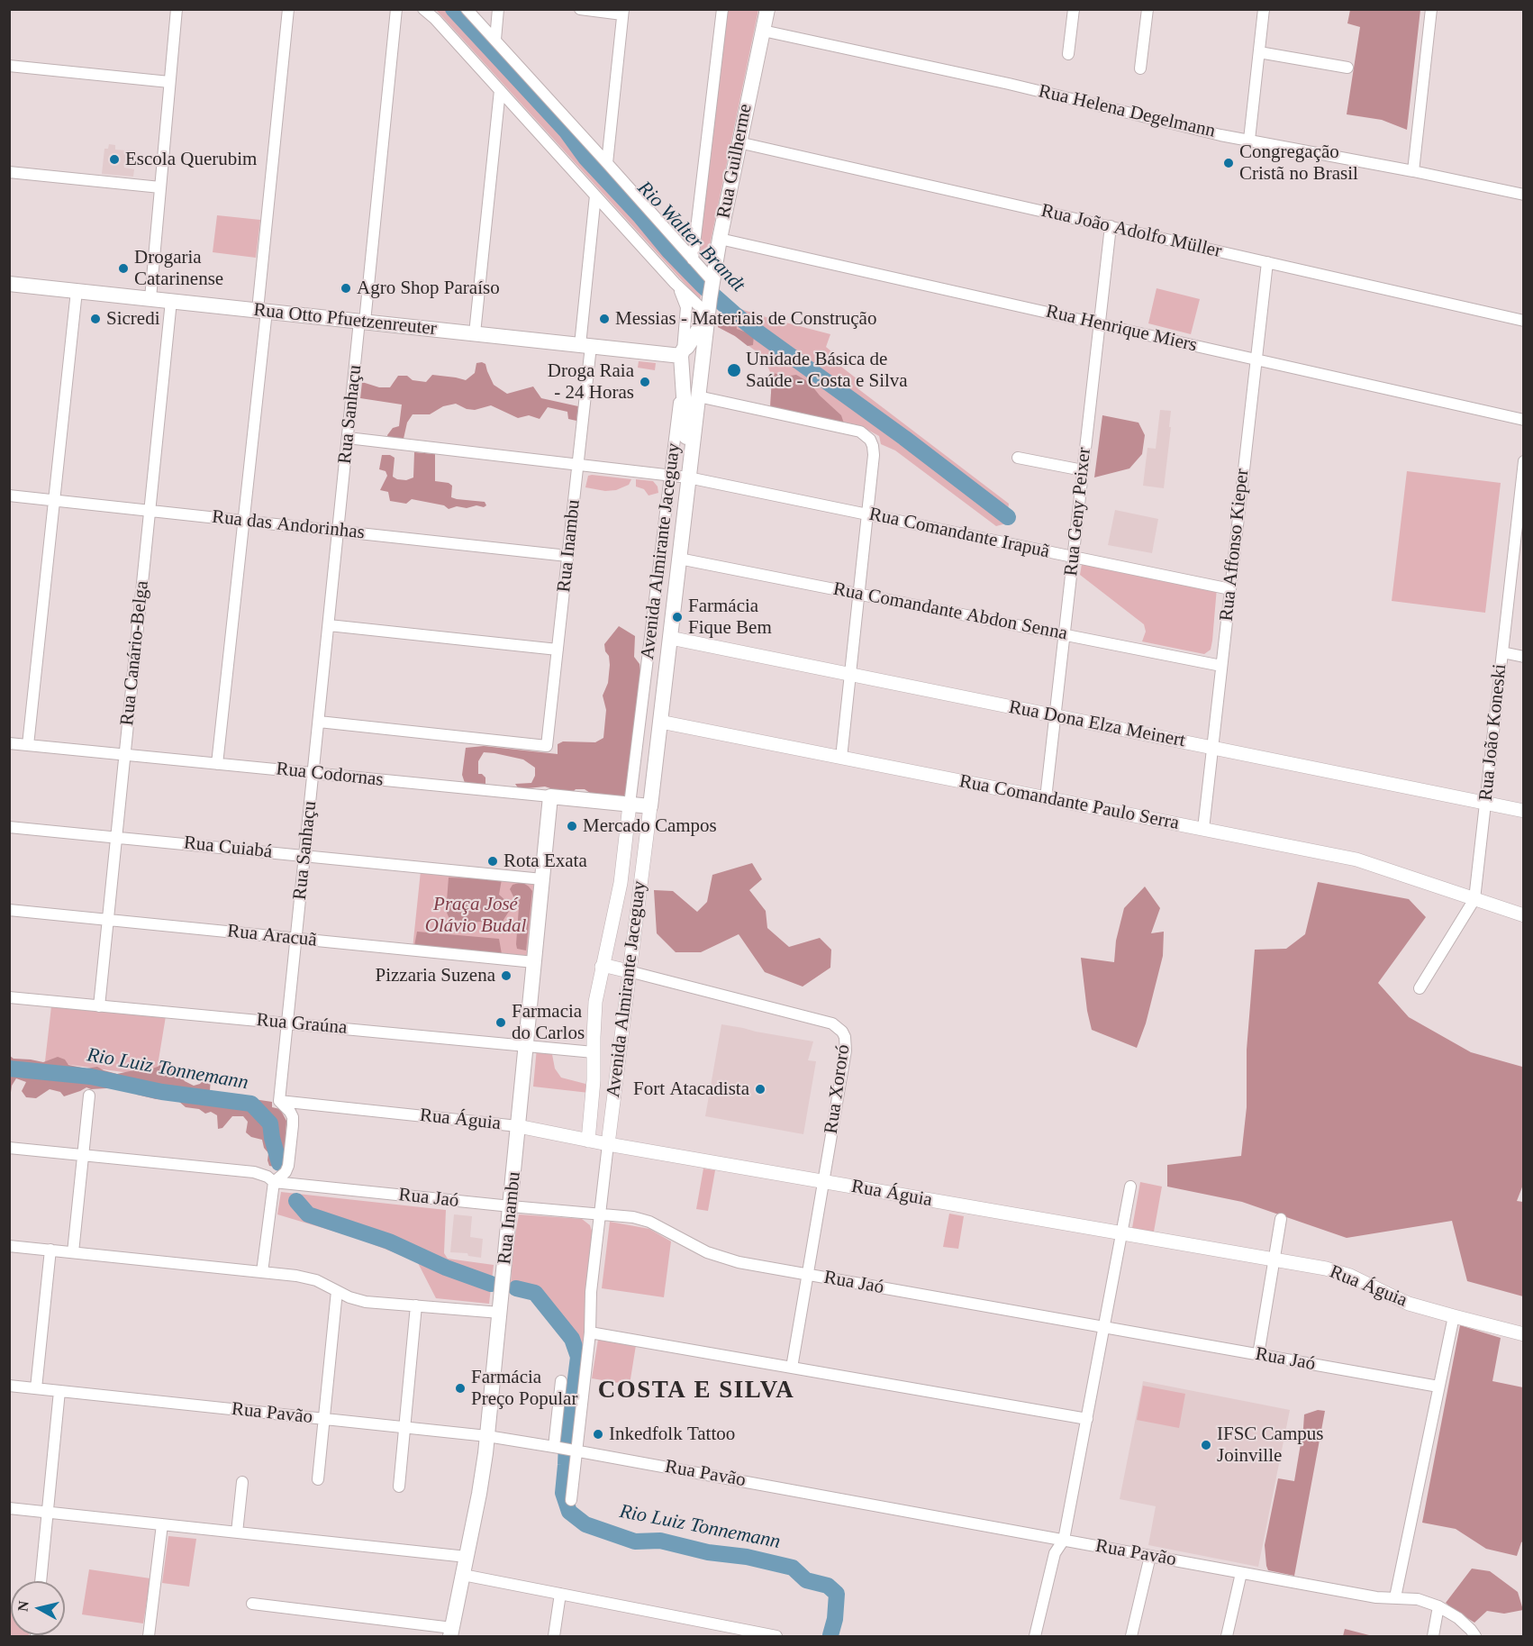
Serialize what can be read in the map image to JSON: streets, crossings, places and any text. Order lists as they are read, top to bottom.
{
  "streets": {
    "main road": [
      "Rua Guilherme",
      "Rua Otto Pfuetzenreuter",
      "Rua Inambu",
      "Avenida Almirante Jaceguay",
      "Rua Codornas"
    ],
    "street": [
      "Rua Helena Degelmann",
      "Rua João Adolfo Müller",
      "Rua Henrique Miers",
      "Rua Sanhaçu",
      "Rua Geny Peixer",
      "Rua das Andorinhas",
      "Rua Comandante Irapuã",
      "Rua Affonso Kieper",
      "Rua Comandante Abdon Senna",
      "Rua Canário-Belga",
      "Rua Dona Elza Meinert",
      "Rua João Koneski",
      "Rua Comandante Paulo Serra",
      "Rua Cuiabá",
      "Rua Aracuã",
      "Rua Graúna",
      "Rua Xororó",
      "Rua Águia",
      "Rua Jaó",
      "Rua Pavão"
    ]
  },
  "crossings": [
    ["Rua Helena Degelmann", "Rua Guilherme"],
    ["Rua Guilherme", "Rua João Adolfo Müller"],
    ["Rua Guilherme", "Rua Otto Pfuetzenreuter"],
    ["Rua Guilherme", "Rua Henrique Miers"],
    ["Rua Guilherme", "Avenida Almirante Jaceguay"],
    ["Rua João Adolfo Müller", "Rua Geny Peixer"],
    ["Rua João Adolfo Müller", "Rua Affonso Kieper"],
    ["Rua Otto Pfuetzenreuter", "Rua Sanhaçu"],
    ["Rua Otto Pfuetzenreuter", "Rua Inambu"],
    ["Rua Otto Pfuetzenreuter", "Avenida Almirante Jaceguay"],
    ["Rua Otto Pfuetzenreuter", "Rua Canário-Belga"],
    ["Rua Henrique Miers", "Rua Geny Peixer"],
    ["Rua Henrique Miers", "Rua Affonso Kieper"],
    ["Rua Sanhaçu", "Rua das Andorinhas"],
    ["Rua Sanhaçu", "Rua Comandante Irapuã"],
    ["Rua Sanhaçu", "Rua Inambu"],
    ["Rua Sanhaçu", "Rua Codornas"],
    ["Rua Sanhaçu", "Rua Cuiabá"],
    ["Rua Sanhaçu", "Rua Aracuã"],
    ["Rua Sanhaçu", "Rua Graúna"],
    ["Rua Sanhaçu", "Rua Águia"],
    ["Rua Geny Peixer", "Rua Comandante Irapuã"],
    ["Rua Geny Peixer", "Rua Comandante Abdon Senna"],
    ["Rua Geny Peixer", "Rua Dona Elza Meinert"],
    ["Rua Geny Peixer", "Rua Comandante Paulo Serra"],
    ["Rua das Andorinhas", "Rua Inambu"],
    ["Rua das Andorinhas", "Rua Canário-Belga"],
    ["Rua Comandante Irapuã", "Rua Affonso Kieper"],
    ["Rua Comandante Irapuã", "Rua Inambu"],
    ["Rua Comandante Irapuã", "Avenida Almirante Jaceguay"],
    ["Rua Affonso Kieper", "Rua Comandante Abdon Senna"],
    ["Rua Affonso Kieper", "Rua Dona Elza Meinert"],
    ["Rua Affonso Kieper", "Rua Comandante Paulo Serra"],
    ["Rua Inambu", "Rua Codornas"],
    ["Rua Inambu", "Rua Cuiabá"],
    ["Rua Inambu", "Rua Aracuã"],
    ["Rua Inambu", "Rua Graúna"],
    ["Rua Inambu", "Rua Águia"],
    ["Rua Inambu", "Rua Jaó"],
    ["Rua Inambu", "Rua Pavão"],
    ["Avenida Almirante Jaceguay", "Rua Comandante Abdon Senna"],
    ["Avenida Almirante Jaceguay", "Rua Dona Elza Meinert"],
    ["Avenida Almirante Jaceguay", "Rua Codornas"],
    ["Avenida Almirante Jaceguay", "Rua Comandante Paulo Serra"],
    ["Avenida Almirante Jaceguay", "Rua Graúna"],
    ["Avenida Almirante Jaceguay", "Rua Xororó"],
    ["Avenida Almirante Jaceguay", "Rua Águia"],
    ["Avenida Almirante Jaceguay", "Rua Jaó"],
    ["Avenida Almirante Jaceguay", "Rua Pavão"],
    ["Rua Canário-Belga", "Rua Codornas"],
    ["Rua Canário-Belga", "Rua Cuiabá"],
    ["Rua Canário-Belga", "Rua Aracuã"],
    ["Rua Canário-Belga", "Rua Graúna"],
    ["Rua Dona Elza Meinert", "Rua João Koneski"],
    ["Rua João Koneski", "Rua Comandante Paulo Serra"],
    ["Rua Xororó", "Rua Águia"],
    ["Rua Xororó", "Rua Jaó"]
  ],
  "districts": ["COSTA E SILVA"],
  "water": ["Rio Walter Brandt", "Rio Luiz Tonnemann"],
  "parks": ["Praça José Olávio Budal"],
  "places": [
    "Escola Querubim",
    "Congregação Cristã no Brasil",
    "Drogaria Catarinense",
    "Agro Shop Paraíso",
    "Sicredi",
    "Messias - Materiais de Construção",
    "Unidade Básica de Saúde - Costa e Silva",
    "Droga Raia - 24 Horas",
    "Farmácia Fique Bem",
    "Mercado Campos",
    "Rota Exata",
    "Pizzaria Suzena",
    "Farmacia do Carlos",
    "Fort Atacadista",
    "Farmácia Preço Popular",
    "Inkedfolk Tattoo",
    "IFSC Campus Joinville"
  ],
  "north": "left"
}
